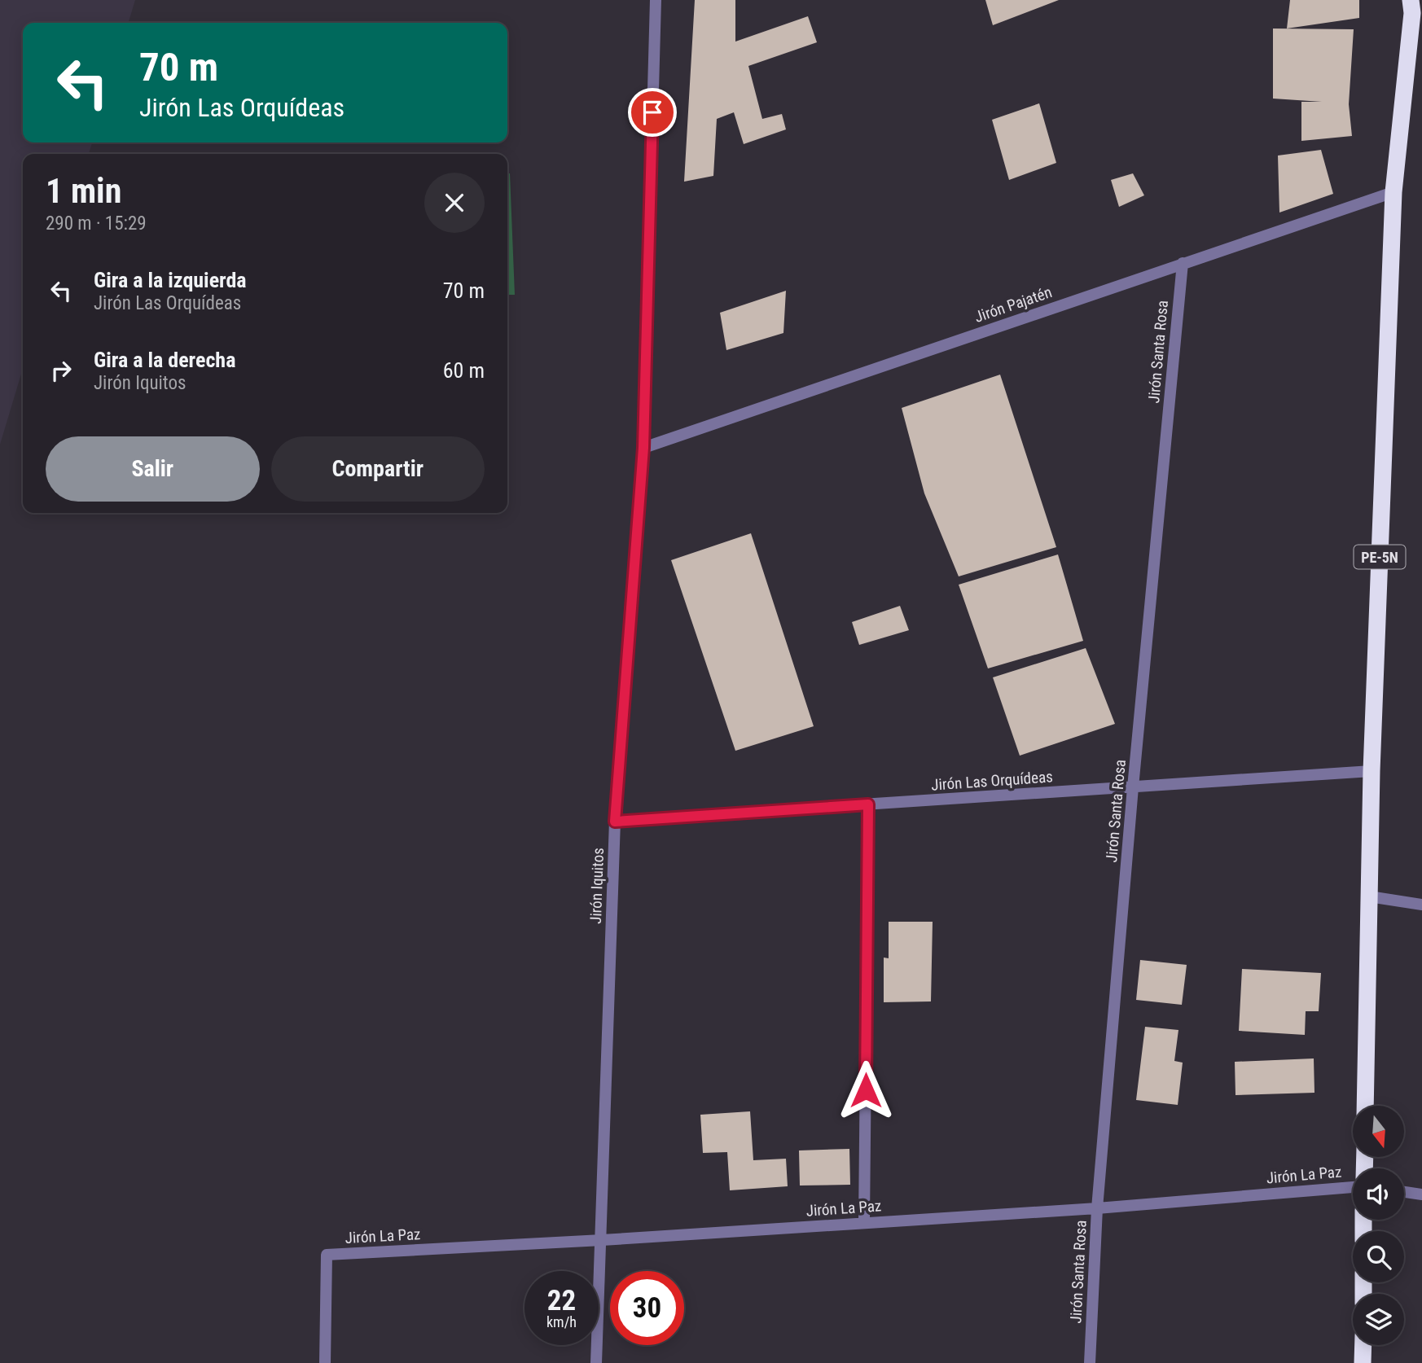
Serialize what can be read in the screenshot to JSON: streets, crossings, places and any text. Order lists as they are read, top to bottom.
{
  "streets": {
    "highway": ["PE-5N"],
    "street": [
      "Jirón Pajatén",
      "Jirón Santa Rosa",
      "Jirón Las Orquídeas",
      "Jirón Iquitos",
      "Jirón La Paz"
    ]
  },
  "crossings": [
    ["Jirón Pajatén", "Jirón Santa Rosa"],
    ["Jirón Pajatén", "PE-5N"],
    ["Jirón Pajatén", "Jirón Iquitos"],
    ["Jirón Santa Rosa", "Jirón Las Orquídeas"],
    ["Jirón Santa Rosa", "Jirón La Paz"],
    ["PE-5N", "Jirón Las Orquídeas"],
    ["Jirón Las Orquídeas", "Jirón Iquitos"],
    ["Jirón Iquitos", "Jirón La Paz"]
  ],
  "north": "bottom",
  "page": {
    "turn": ["70 m", "Jirón Las Orquídeas"],
    "heading": ["1 min", "290 m · 15:29"],
    "list": [
      {
        "name": "Gira a la izquierda",
        "note": "Jirón Las Orquídeas",
        "value": "70 m"
      },
      {
        "name": "Gira a la derecha",
        "note": "Jirón Iquitos",
        "value": "60 m"
      }
    ],
    "buttons": ["Salir", "Compartir"],
    "speed": "22 km/h",
    "limit": "30"
  }
}
